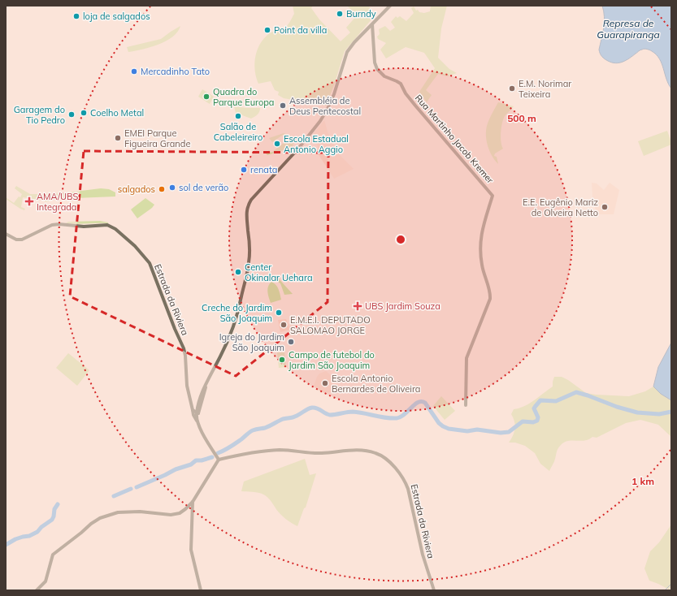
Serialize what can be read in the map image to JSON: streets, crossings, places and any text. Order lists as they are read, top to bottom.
{
  "streets": {
    "street": ["Rua Martinho Jacob Kremer", "Estrada da Riviera"]
  },
  "water": ["Represa de Guarapiranga"],
  "places": {
    "other": [
      "Burndy",
      "loja de salgados",
      "Point da villa",
      "Mercadinho Tato",
      "E.M. Norimar Teixeira",
      "Quadra do Parque Europa",
      "Assembléia de Deus Pentecostal",
      "Coelho Metal",
      "Garagem do Tio Pedro",
      "Salão de Cabeleireiro",
      "EMEI Parque Figueira Grande",
      "Escola Estadual Antonio Aggio",
      "renata",
      "sol de verão",
      "salgados",
      "E.E. Eugênio Mariz de Olveira Netto",
      "Center Okinalar Uehara",
      "Creche do Jardim São Joaquim",
      "E.M.E.I. DEPUTADO SALOMAO JORGE",
      "Igreja do Jardim São Joaquim",
      "Campo de futebol do Jardim São Joaquim",
      "Escola Antonio Bernardes de Oliveira"
    ],
    "health": ["AMA/UBS Integrada", "UBS Jardim Souza"]
  },
  "rings": ["500 m", "1 km"]
}
